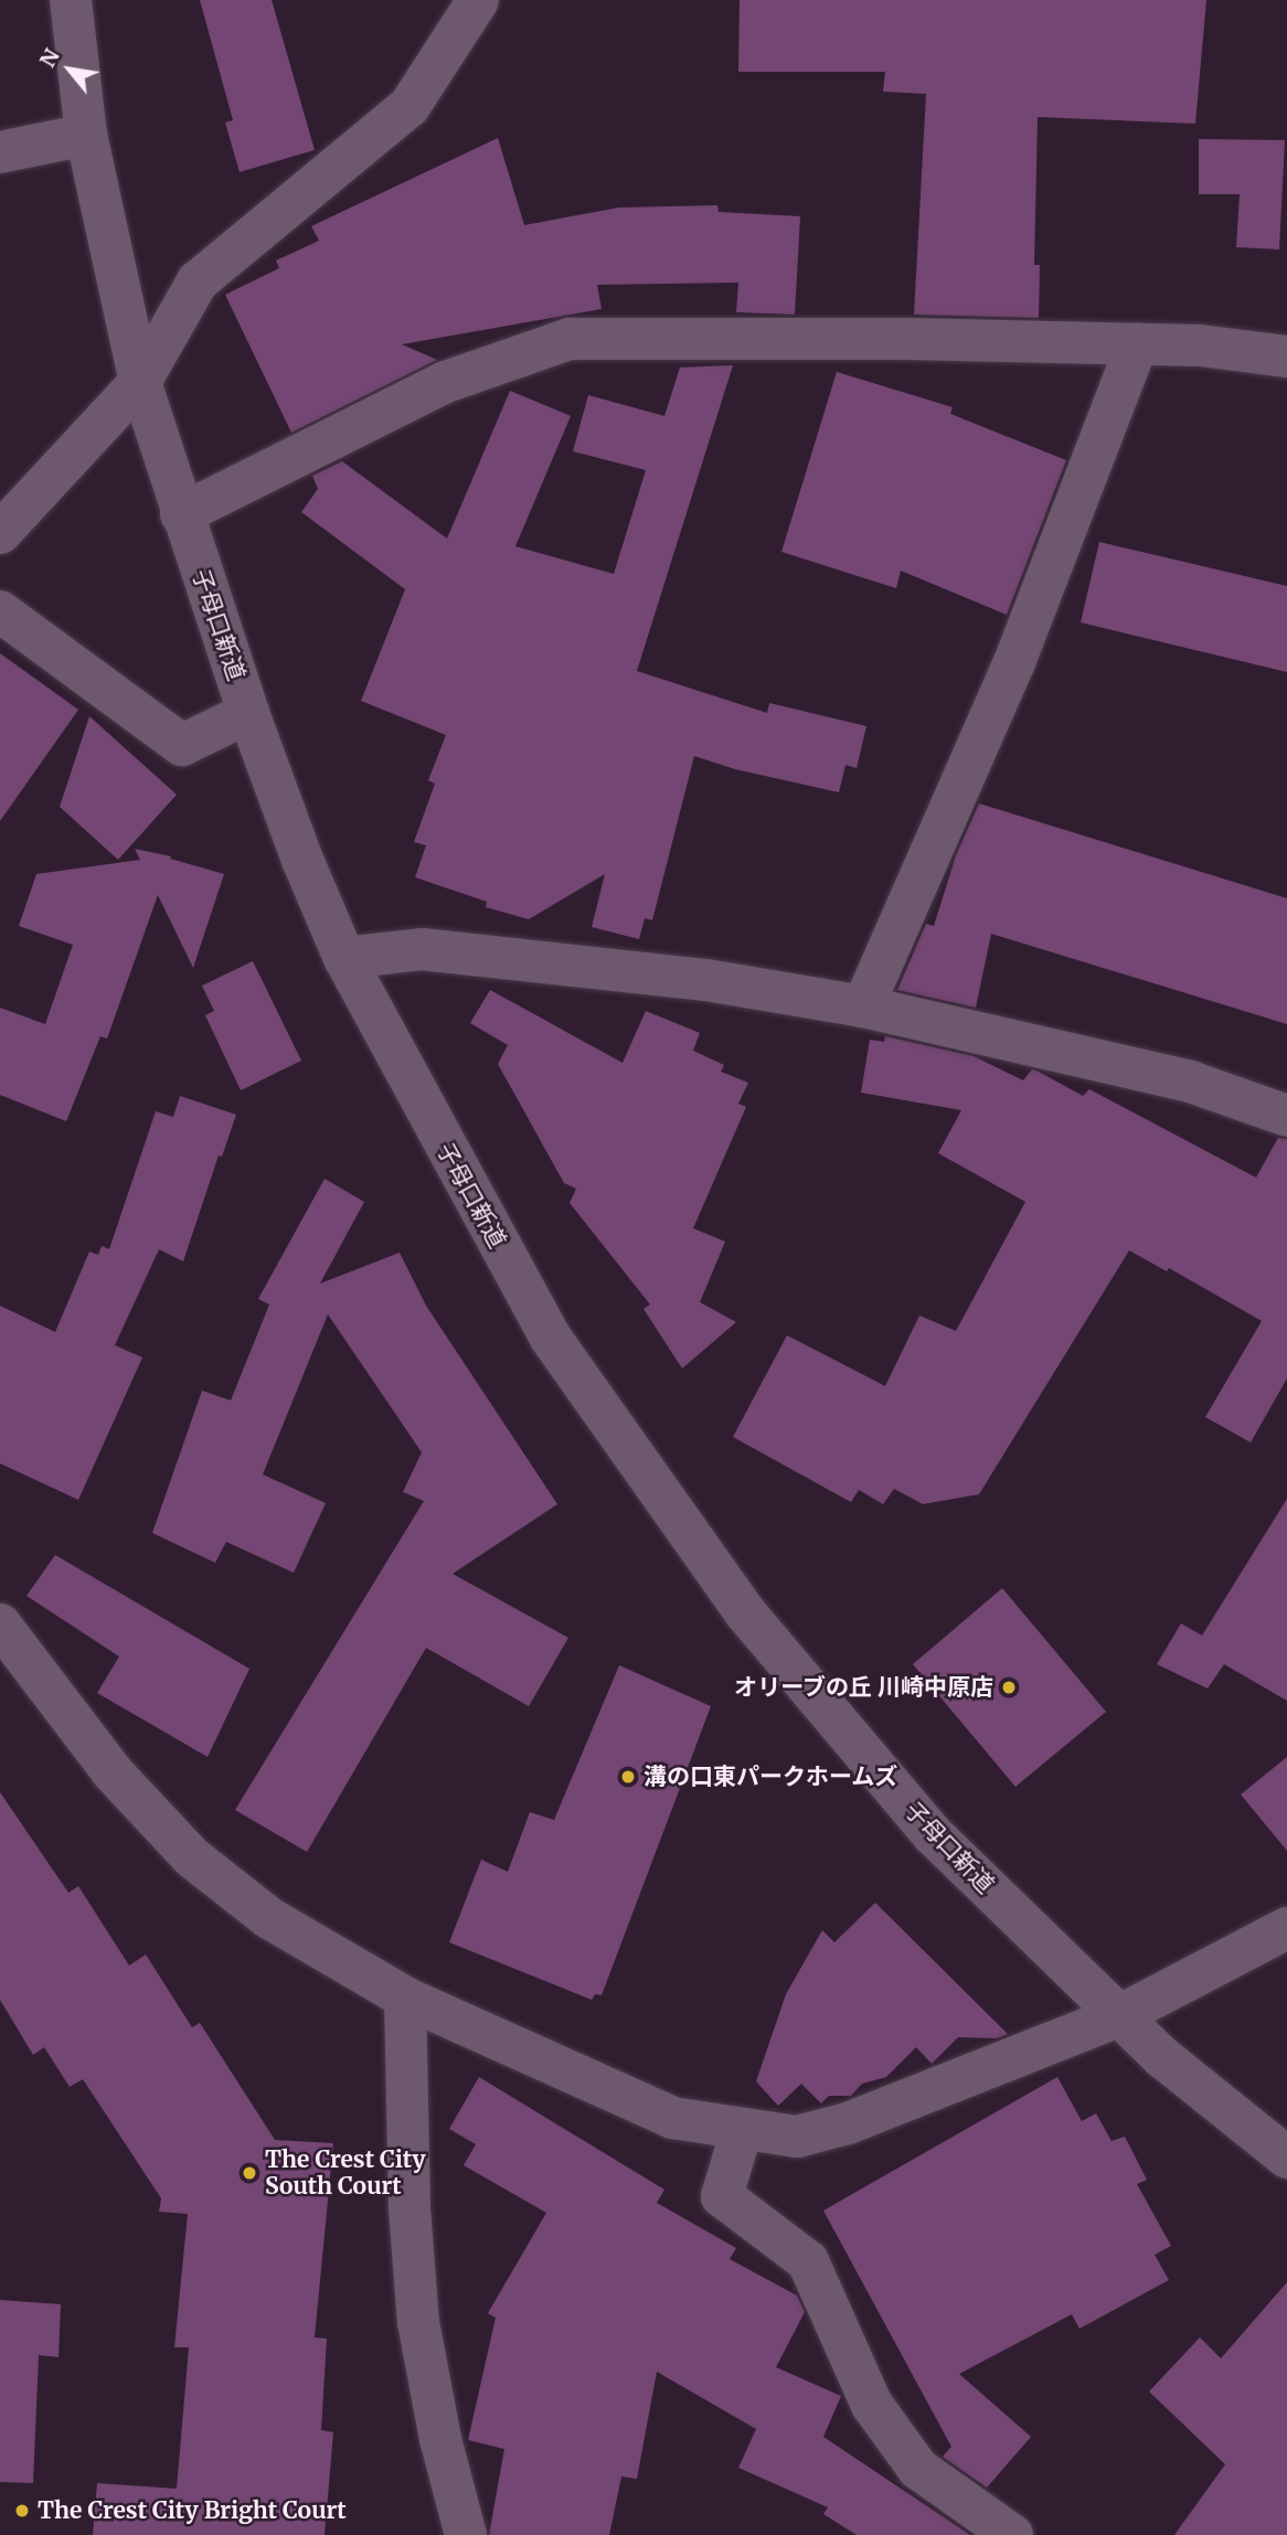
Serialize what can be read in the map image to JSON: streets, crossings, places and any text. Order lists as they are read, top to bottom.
{
  "streets": {
    "street": ["子母口新道"]
  },
  "places": [
    "オリーブの丘 川崎中原店",
    "溝の口東パークホームズ",
    "The Crest City South Court",
    "The Crest City Bright Court"
  ],
  "north": "top left"
}
